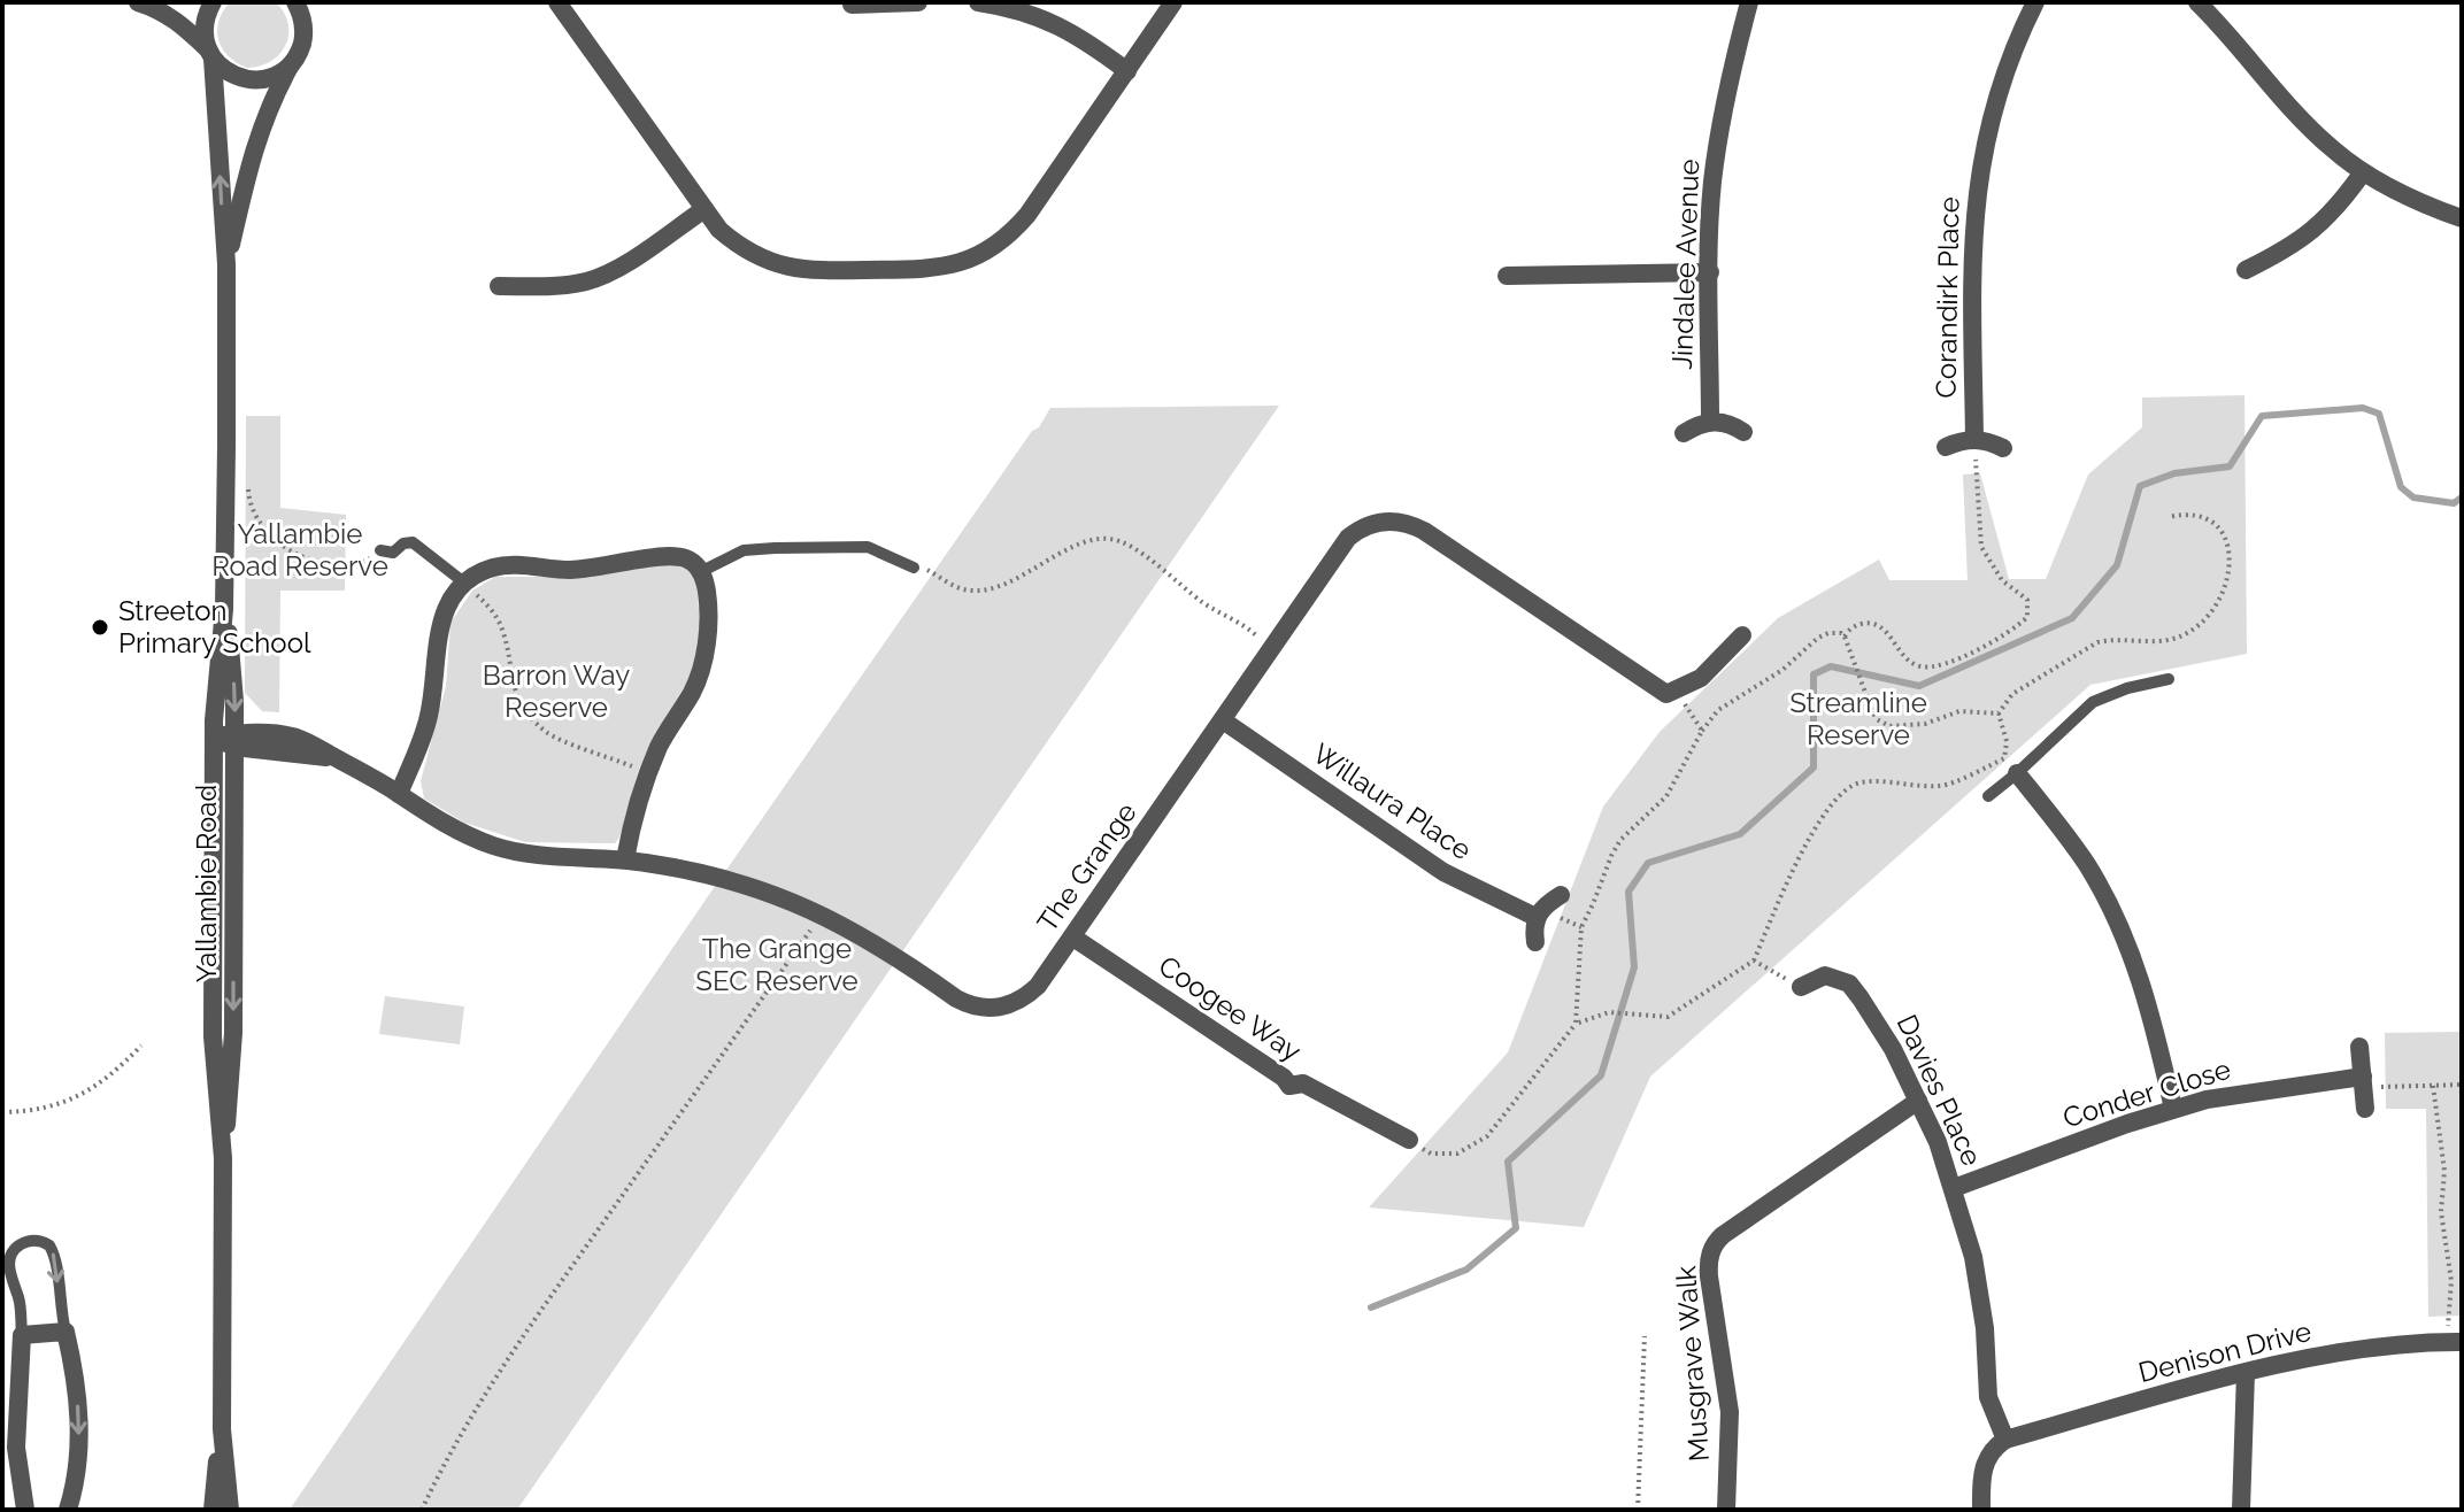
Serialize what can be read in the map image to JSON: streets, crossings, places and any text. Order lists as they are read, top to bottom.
{
  "streets": {
    "street": [
      "Jindalee Avenue",
      "Corandirk Place",
      "Willaura Place",
      "The Grange",
      "Yallambie Road",
      "Coogee Way",
      "Davies Place",
      "Conder Close",
      "Denison Drive",
      "Musgrave Walk"
    ]
  },
  "crossings": [
    ["Willaura Place", "The Grange"],
    ["The Grange", "Yallambie Road"],
    ["The Grange", "Coogee Way"],
    ["Davies Place", "Conder Close"],
    ["Davies Place", "Denison Drive"],
    ["Davies Place", "Musgrave Walk"]
  ],
  "parks": [
    "Yallambie Road Reserve",
    "Barron Way Reserve",
    "Streamline Reserve",
    "The Grange SEC Reserve"
  ],
  "places": ["Streeton Primary School"]
}
